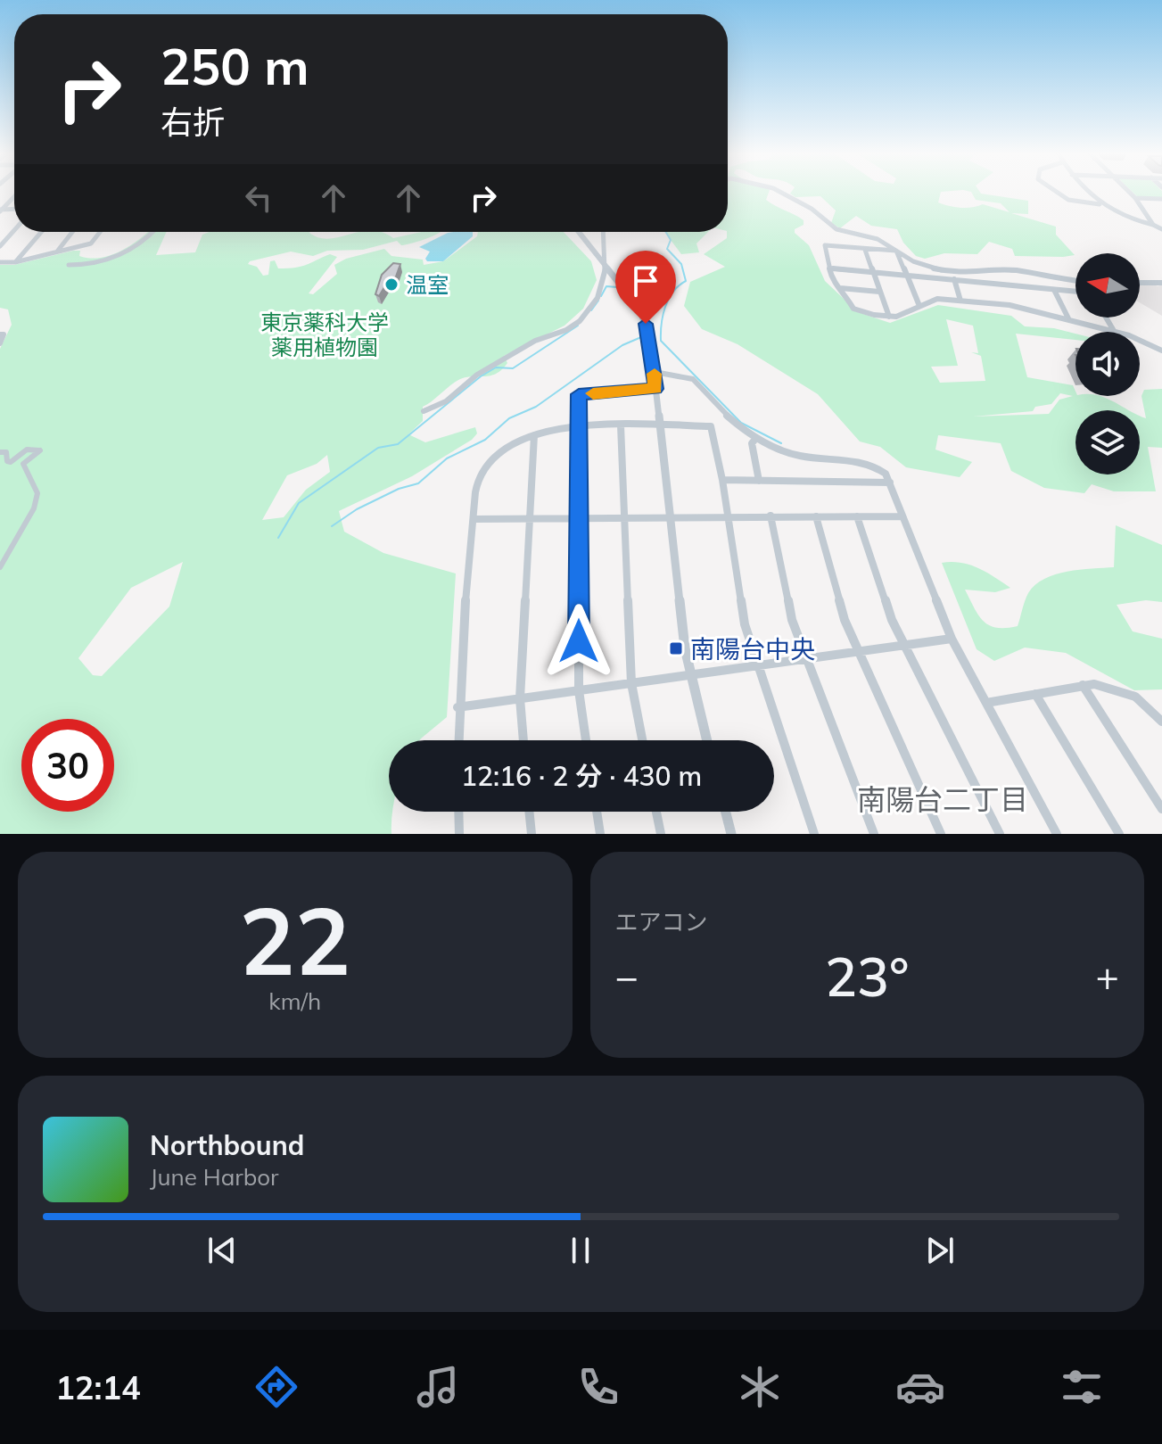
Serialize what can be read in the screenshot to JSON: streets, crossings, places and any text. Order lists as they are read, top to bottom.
{
  "districts": ["南陽台二丁目"],
  "parks": ["東京薬科大学 薬用植物園"],
  "places": {
    "other": ["温室"],
    "transit": ["南陽台中央"]
  },
  "north": "left",
  "page": {
    "turn": ["250 m", "右折"],
    "limit": "30",
    "trip": "12:16 · 2 分 · 430 m",
    "tile": [
      ["22", "km/h"],
      "エアコン"
    ],
    "heat": ["−", "23°", "+"],
    "song": ["Northbound", "June Harbor"],
    "tabs": "12:14"
  }
}
